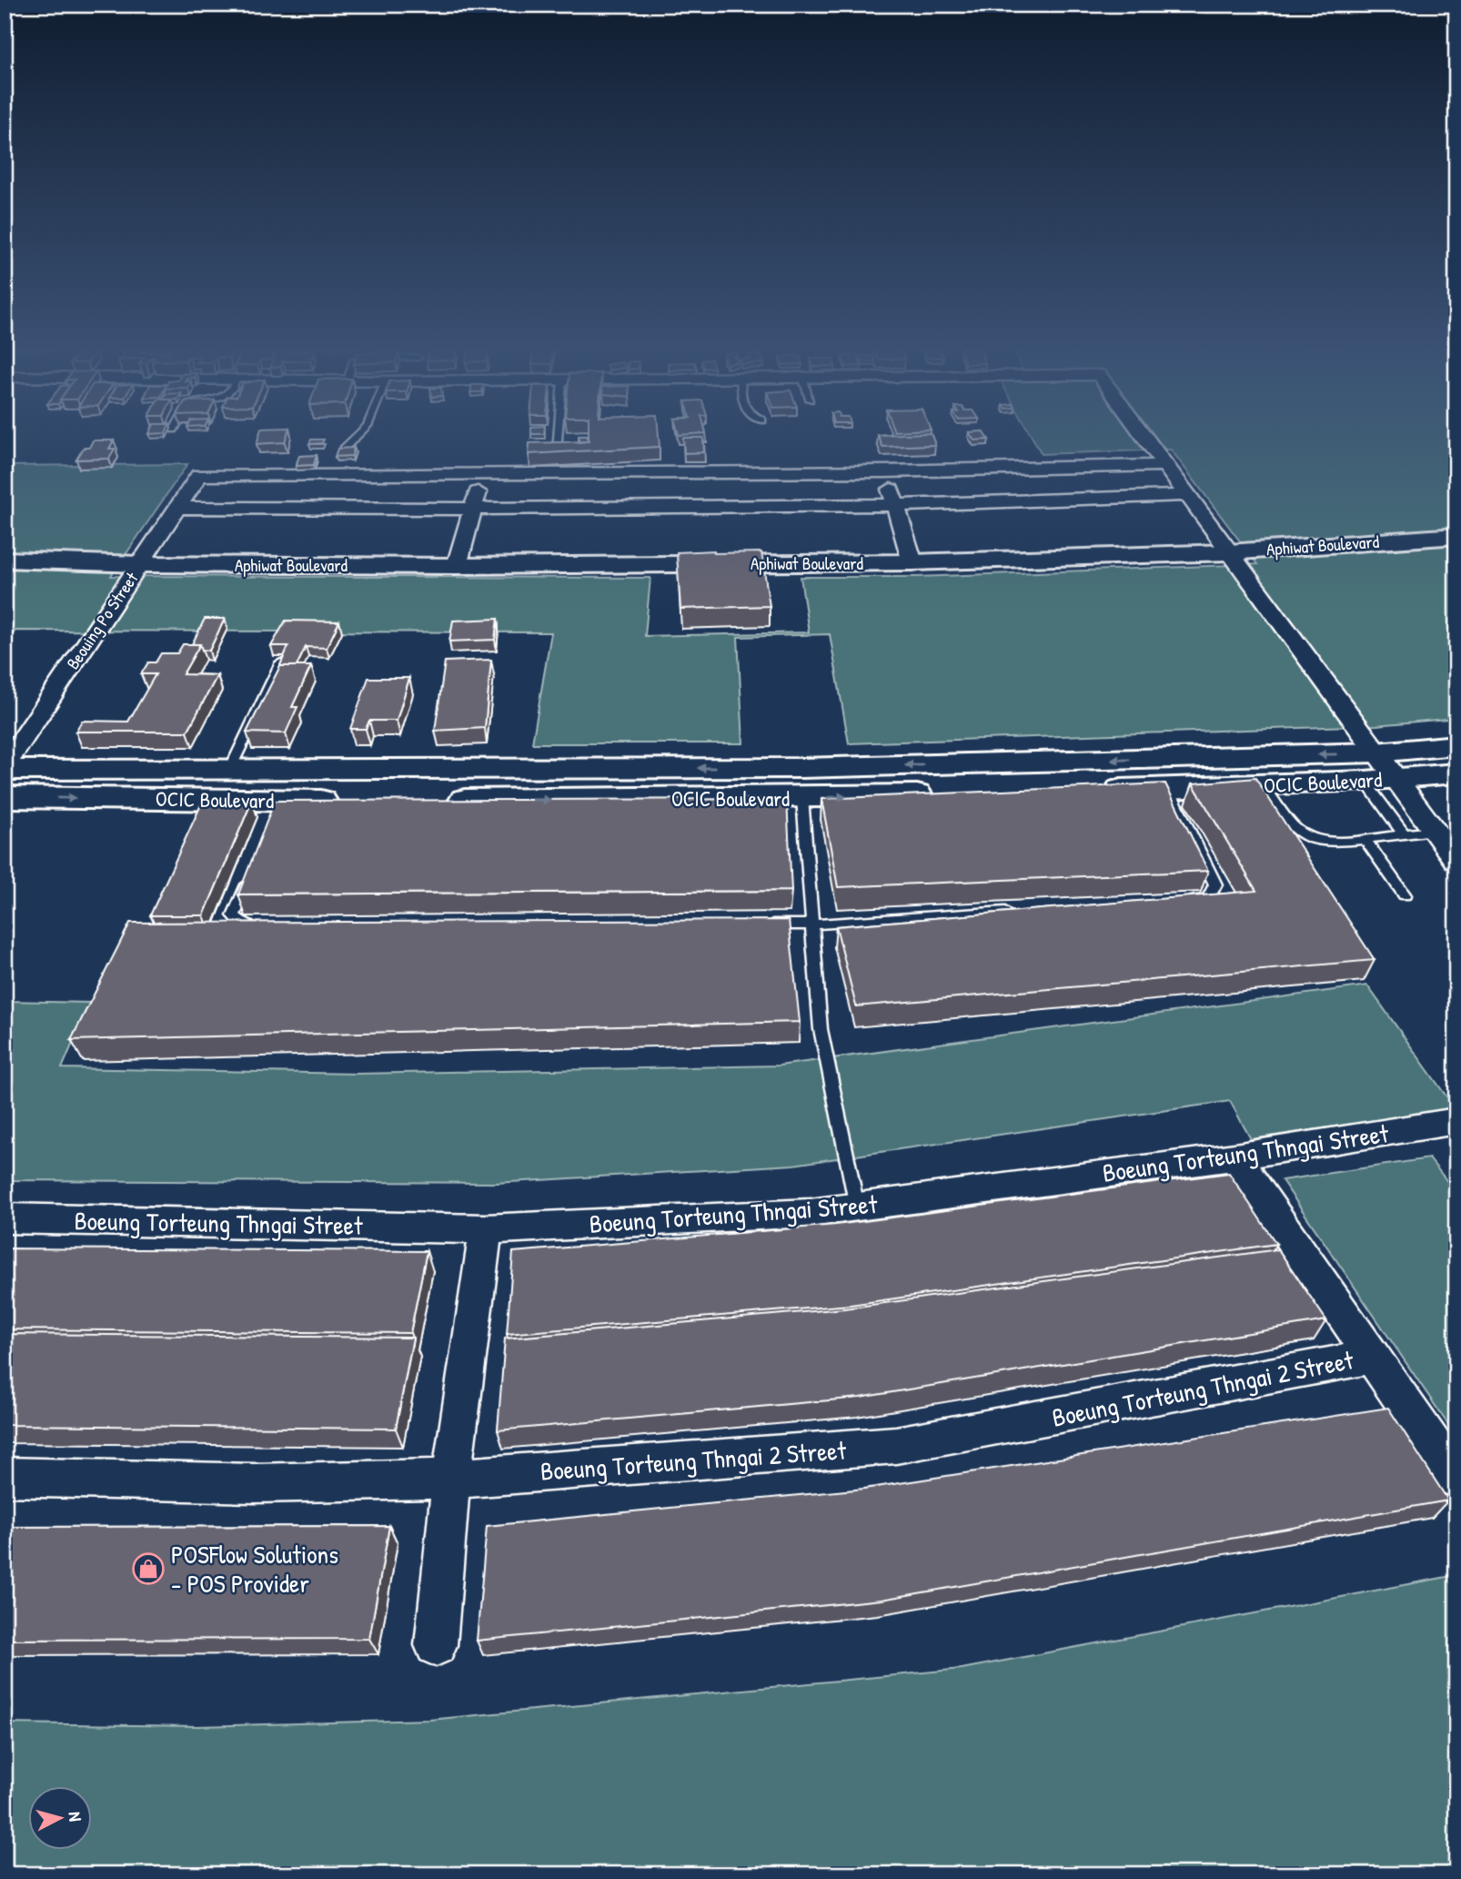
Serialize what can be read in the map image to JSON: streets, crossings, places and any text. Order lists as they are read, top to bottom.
{
  "streets": {
    "street": [
      "Aphiwat Boulevard",
      "Beouing Po Street",
      "OCIC Boulevard",
      "Boeung Torteung Thngai Street",
      "Boeung Torteung Thngai 2 Street"
    ]
  },
  "crossings": [
    ["Aphiwat Boulevard", "Beouing Po Street"],
    ["Beouing Po Street", "OCIC Boulevard"]
  ],
  "places": {
    "shop": ["POSFlow Solutions - POS Provider"]
  },
  "north": "right"
}
